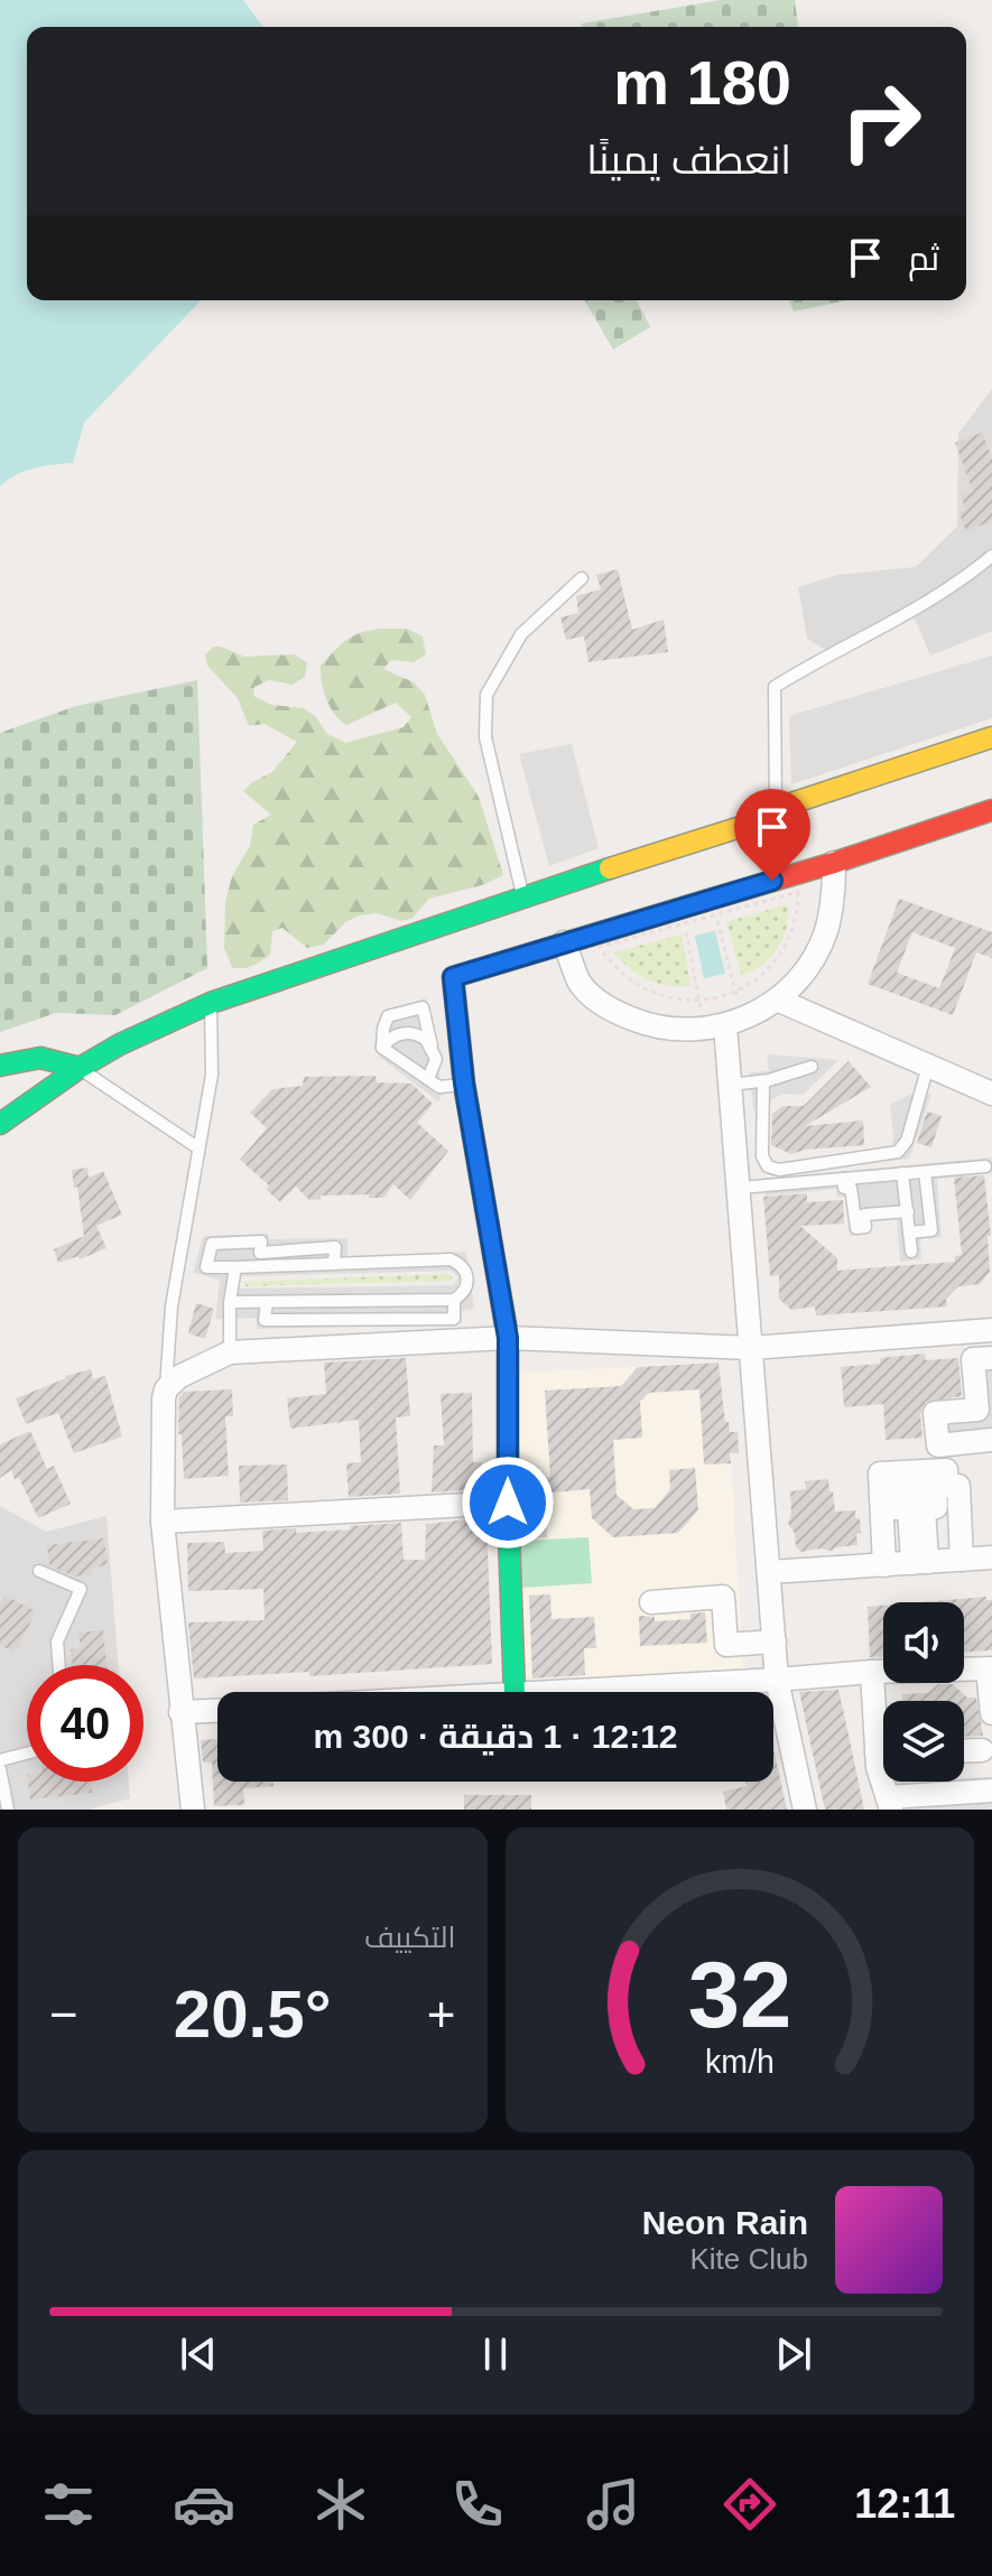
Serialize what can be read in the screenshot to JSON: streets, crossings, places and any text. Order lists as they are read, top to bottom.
{
  "page": {
    "turn": ["180 m", "انعطف يمينًا"],
    "then": "ثم",
    "limit": "40",
    "trip": "12:12 · 1 دقيقة · 300 m",
    "tile": "التكييف",
    "heat": ["−", "20.5°", "+"],
    "song": ["Neon Rain", "Kite Club"],
    "tabs": "12:11",
    "gauge": ["32", "km/h"]
  }
}
